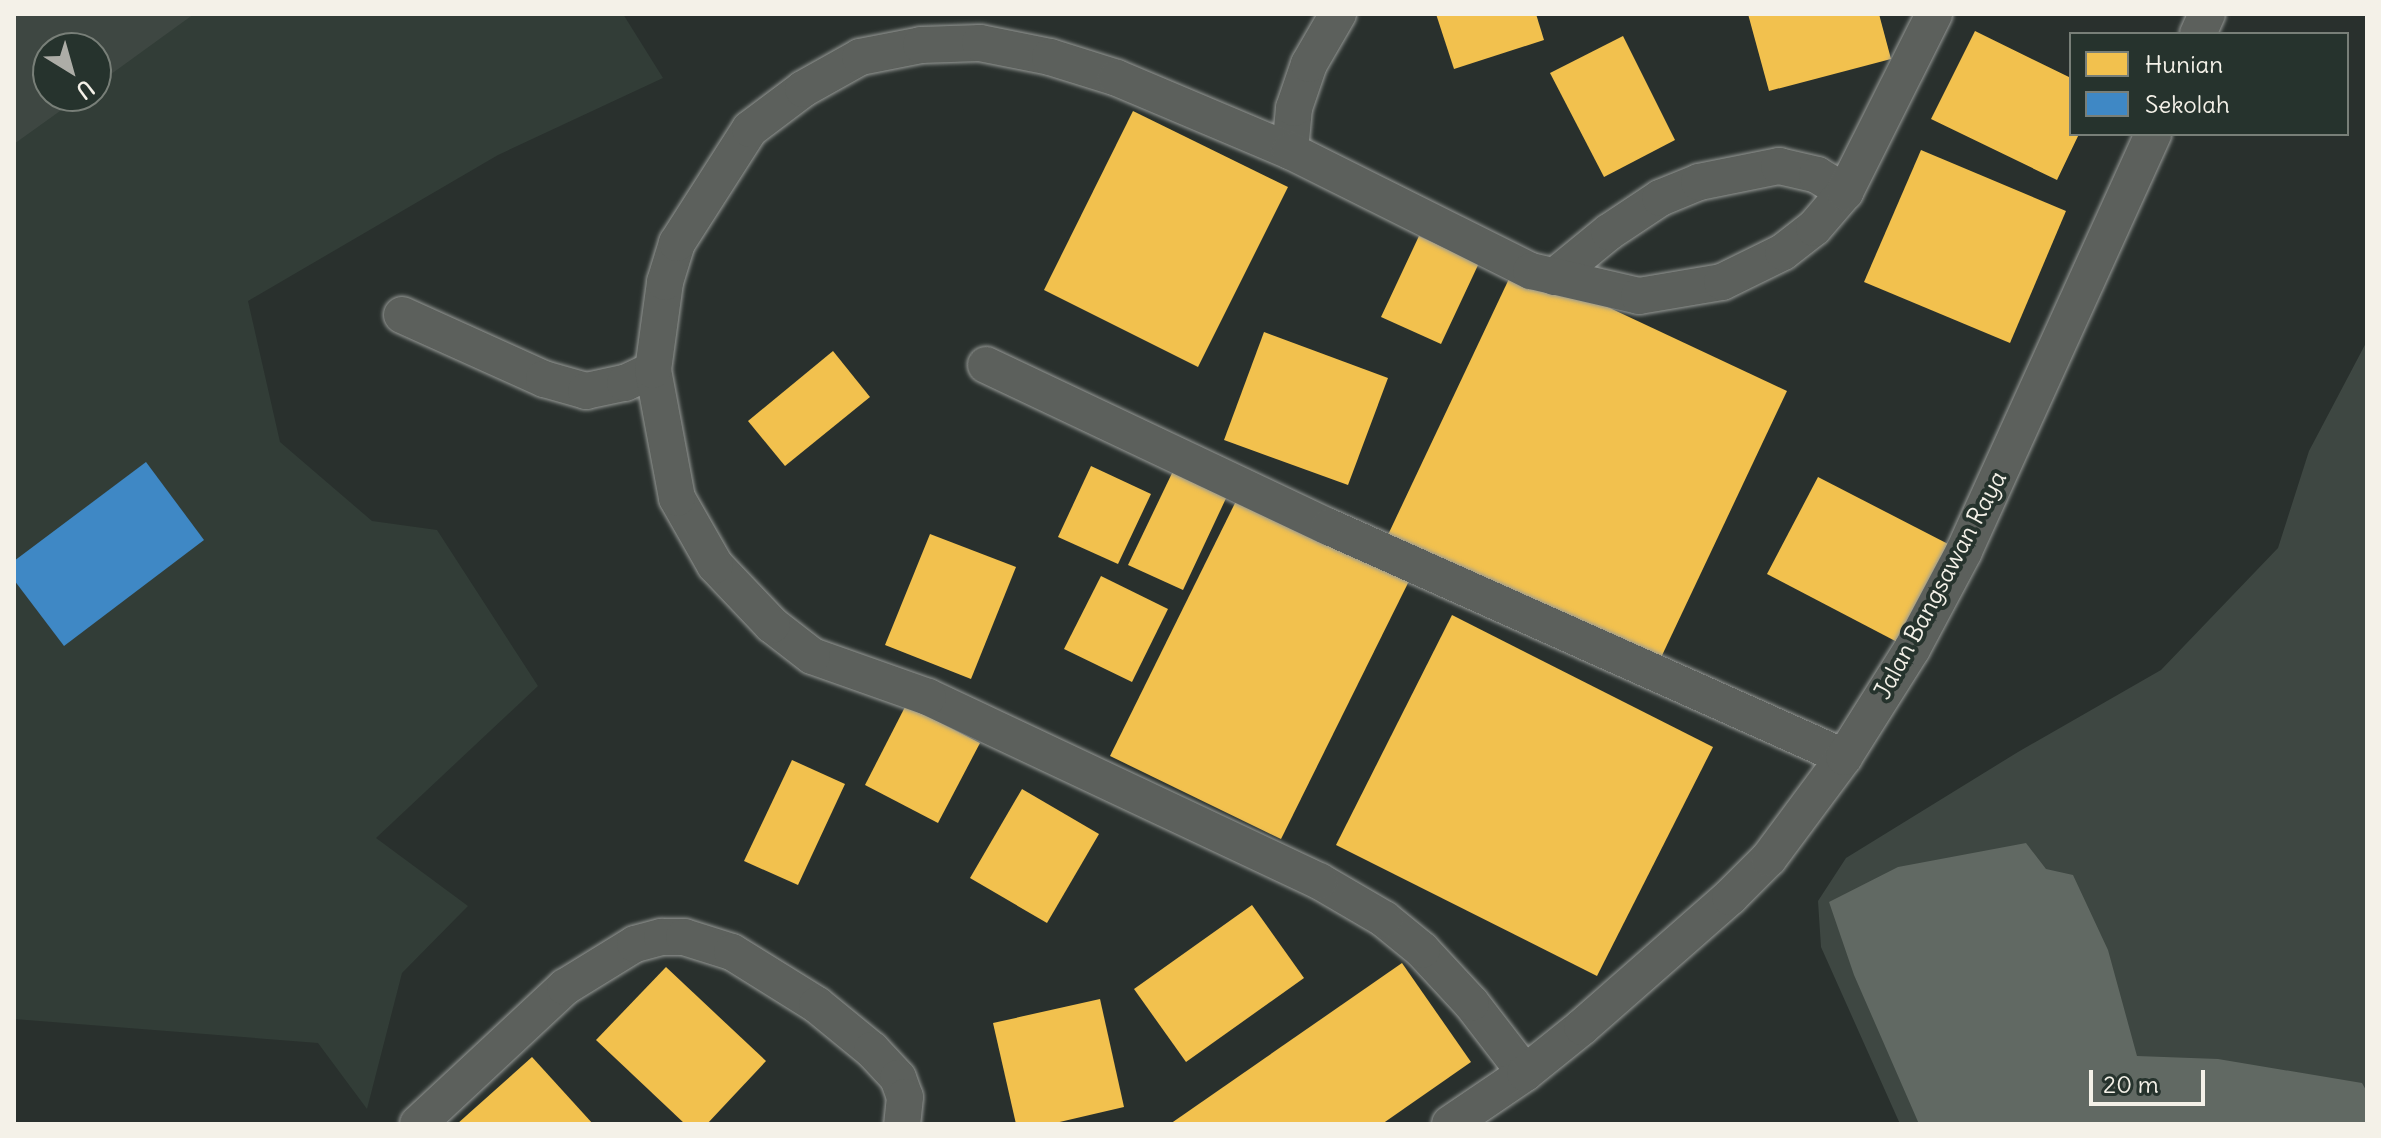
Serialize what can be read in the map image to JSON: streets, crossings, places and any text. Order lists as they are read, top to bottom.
{
  "streets": {
    "street": ["Jalan Bangsawan Raya"]
  },
  "legend": ["Hunian", "Sekolah"],
  "scale_bar": "20 m",
  "north": "bottom right"
}
